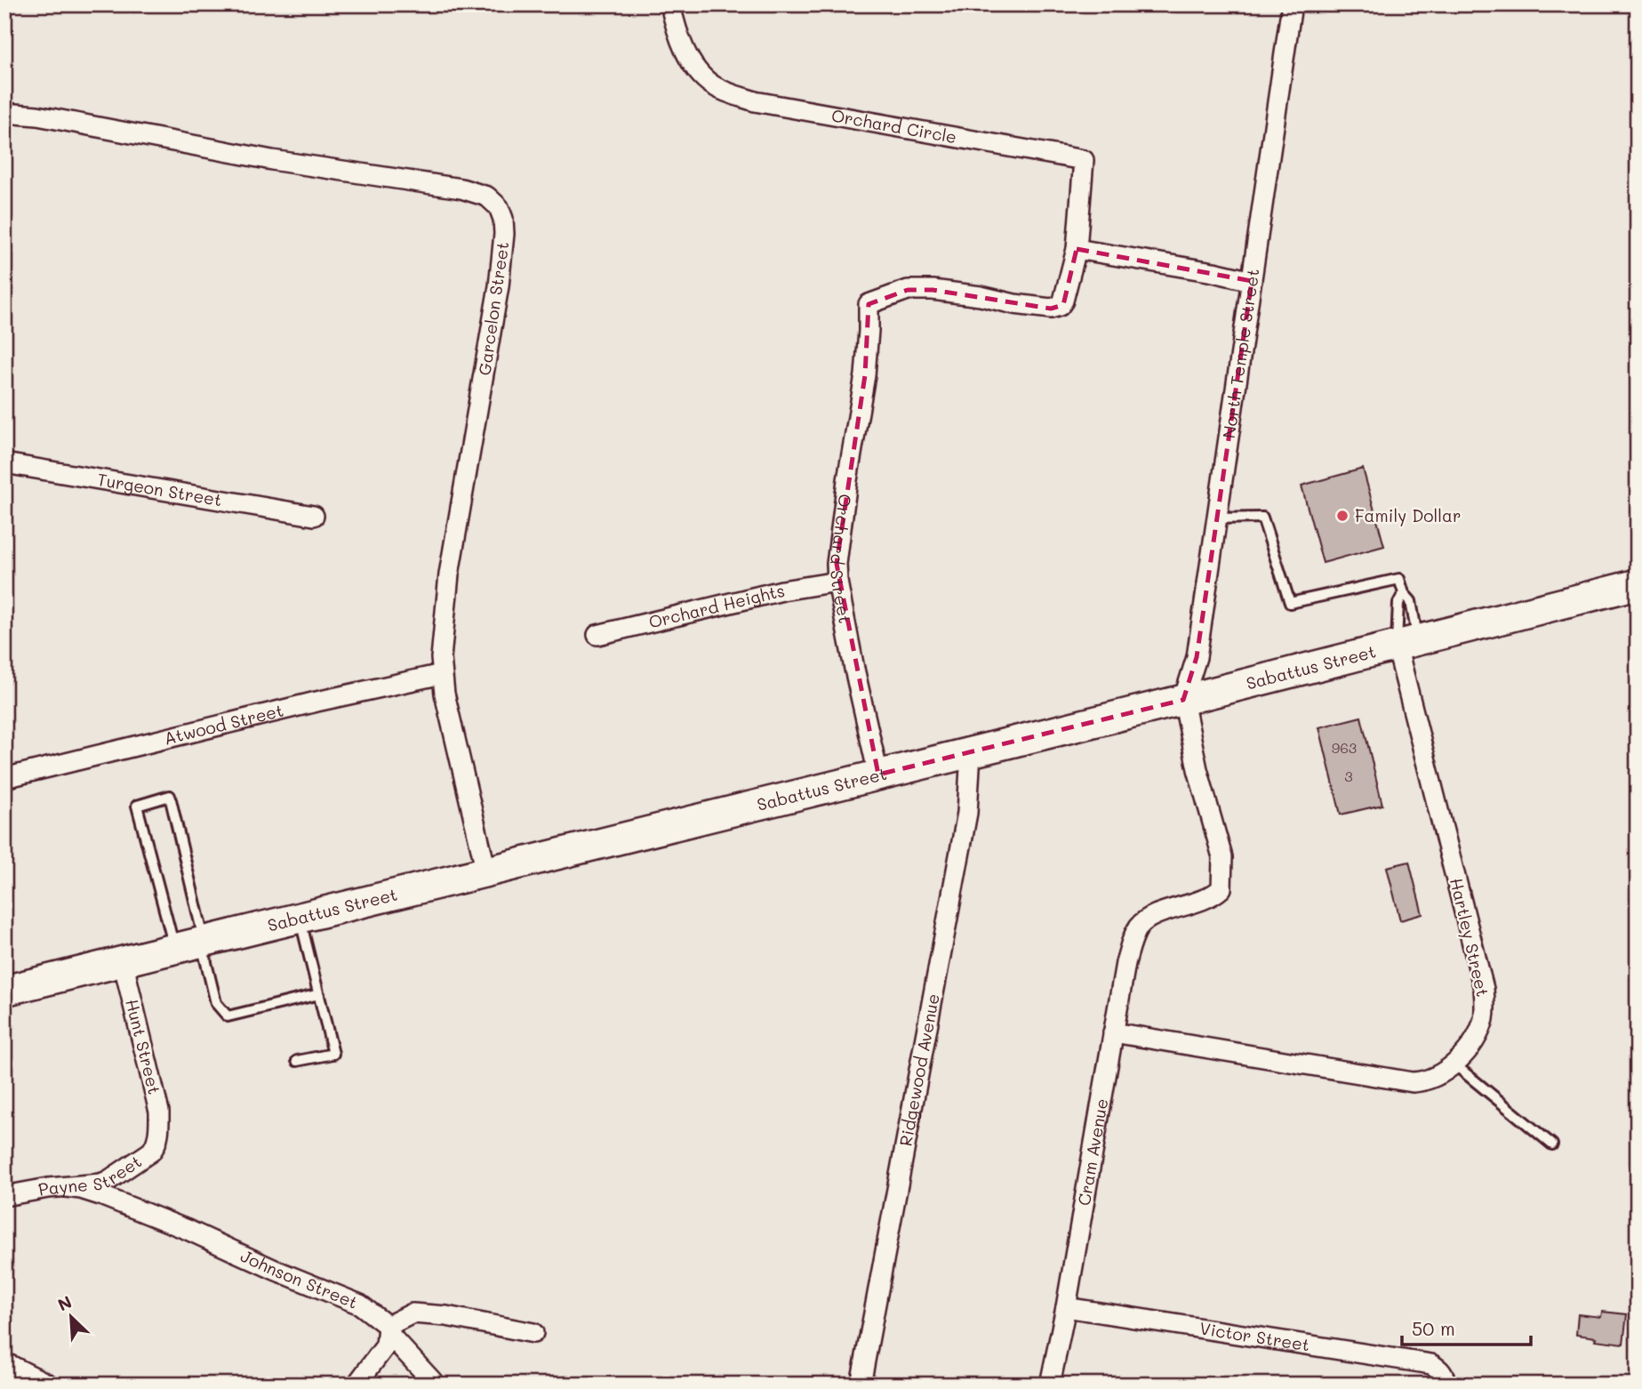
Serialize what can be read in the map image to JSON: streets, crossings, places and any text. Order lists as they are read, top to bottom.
{
  "streets": {
    "main road": ["Sabattus Street"],
    "street": [
      "Orchard Circle",
      "Garcelon Street",
      "North Temple Street",
      "Turgeon Street",
      "Orchard Street",
      "Orchard Heights",
      "Atwood Street",
      "Hartley Street",
      "Hunt Street",
      "Ridgewood Avenue",
      "Cram Avenue",
      "Payne Street",
      "Johnson Street",
      "Victor Street"
    ]
  },
  "crossings": [
    ["Orchard Circle", "Orchard Street"],
    ["Garcelon Street", "Sabattus Street"],
    ["Garcelon Street", "Atwood Street"],
    ["North Temple Street", "Sabattus Street"],
    ["North Temple Street", "Cram Avenue"],
    ["Orchard Street", "Orchard Heights"],
    ["Orchard Street", "Sabattus Street"],
    ["Sabattus Street", "Hartley Street"],
    ["Sabattus Street", "Hunt Street"],
    ["Sabattus Street", "Ridgewood Avenue"],
    ["Sabattus Street", "Cram Avenue"],
    ["Hartley Street", "Cram Avenue"],
    ["Hunt Street", "Payne Street"],
    ["Cram Avenue", "Victor Street"],
    ["Payne Street", "Johnson Street"]
  ],
  "places": ["Family Dollar"],
  "house_numbers": ["963", "3"],
  "scale_bar": "50 m",
  "north": "top left"
}
